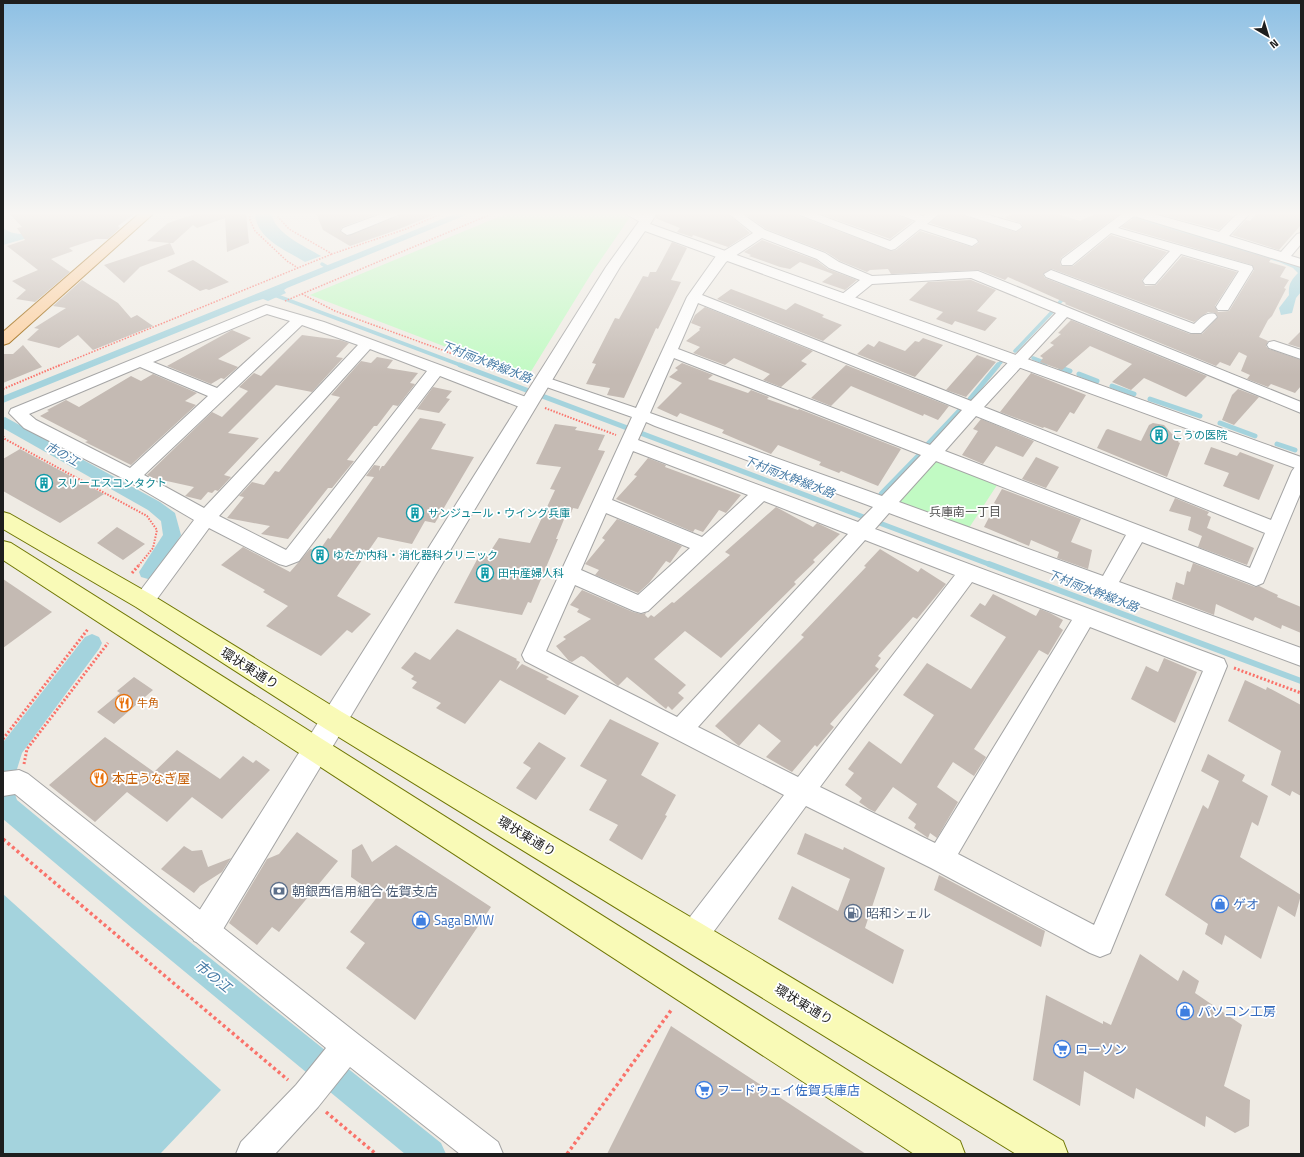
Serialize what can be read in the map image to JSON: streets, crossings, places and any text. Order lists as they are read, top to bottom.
{
  "streets": {
    "main road": ["環状東通り"]
  },
  "districts": ["兵庫南一丁目"],
  "water": ["下村雨水幹線水路", "市の江"],
  "places": {
    "building": [
      "こうの医院",
      "スリーエスコンタクト",
      "サンジュール・ウイング兵庫",
      "ゆたか内科・消化器科クリニック",
      "田中産婦人科"
    ],
    "restaurant": ["牛角", "本庄うなぎ屋"],
    "bank": ["朝銀西信用組合 佐賀支店"],
    "shop": ["ゲオ", "Saga BMW", "パソコン工房"],
    "fuel station": ["昭和シェル"],
    "supermarket": ["ローソン", "フードウェイ佐賀兵庫店"]
  },
  "north": "bottom right"
}
